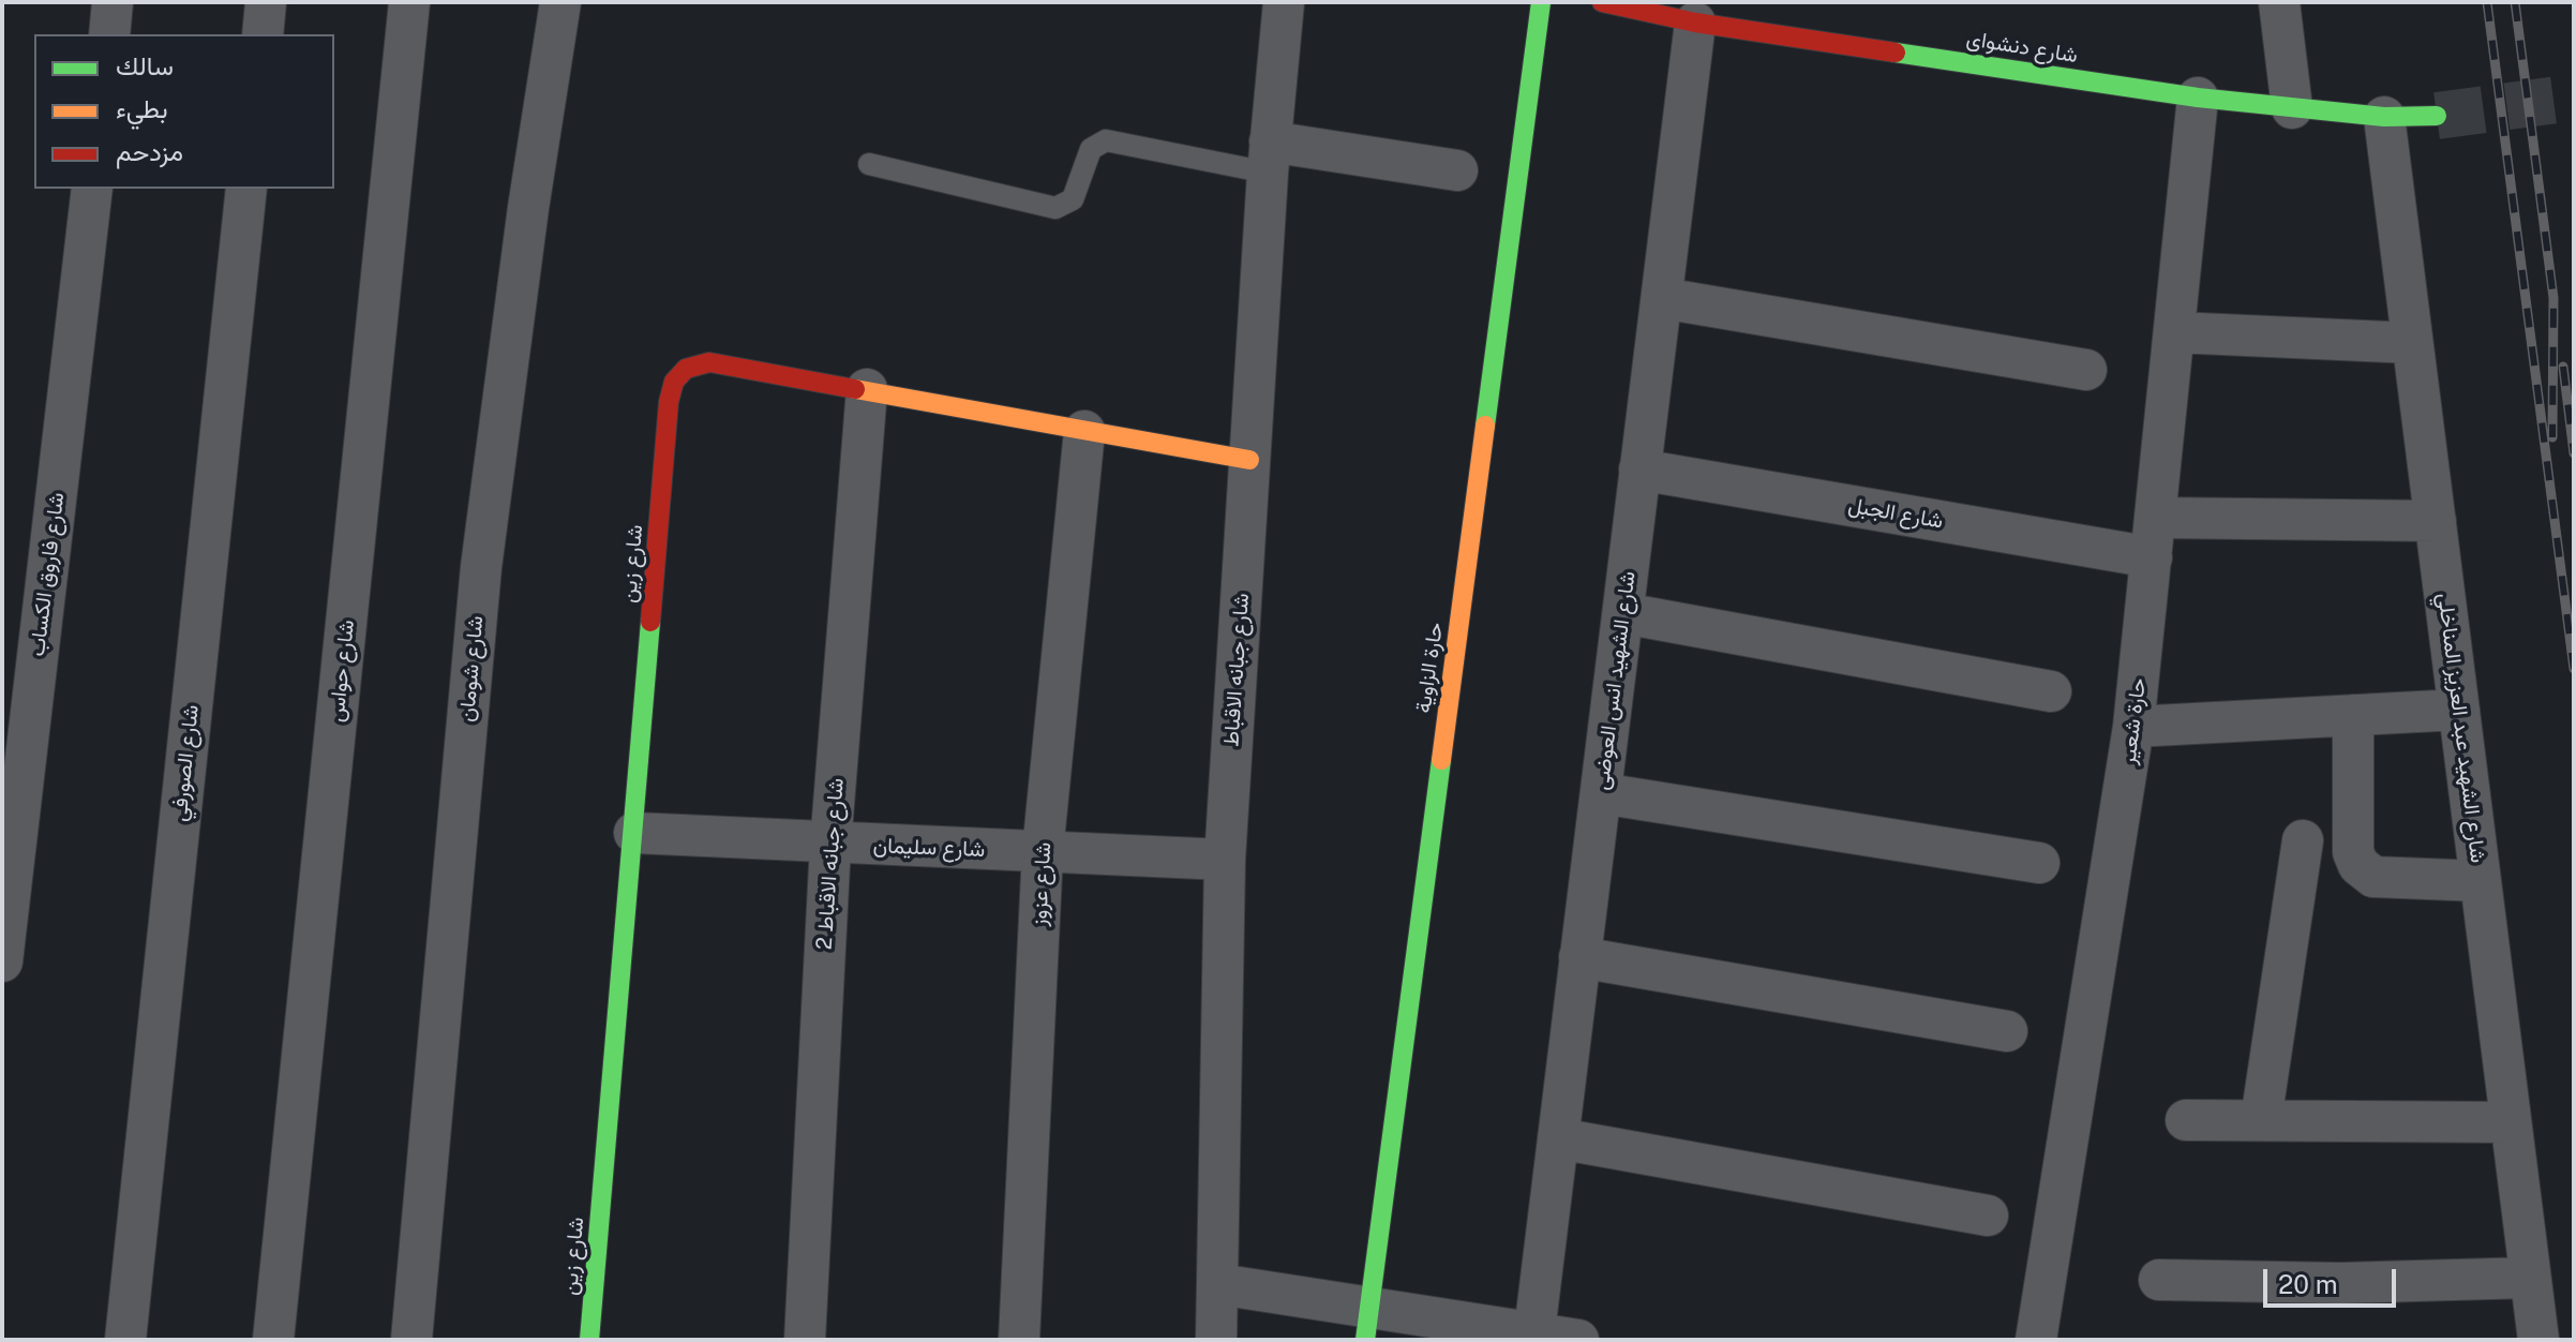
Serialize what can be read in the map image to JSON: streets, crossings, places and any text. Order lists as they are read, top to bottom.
{
  "streets": {
    "street": [
      "شارع دنشواى",
      "شارع الجبل",
      "شارع زين",
      "شارع فاروق الكساب",
      "حارة الزاوية",
      "شارع شومان",
      "شارع جبانه الاقباط",
      "شارع حواس",
      "شارع الشهيد انس العوضى",
      "حارة شعير",
      "شارع الشهيد عبد العزيز المناخلي",
      "شارع الصورفي",
      "شارع سليمان",
      "شارع جبانه الاقباط 2",
      "شارع عزوز"
    ]
  },
  "crossings": [
    ["شارع دنشواى", "شارع الشهيد انس العوضى"],
    ["شارع دنشواى", "حارة شعير"],
    ["شارع دنشواى", "شارع الشهيد عبد العزيز المناخلي"],
    ["شارع الجبل", "شارع الشهيد انس العوضى"],
    ["شارع الجبل", "حارة شعير"],
    ["شارع الجبل", "شارع الشهيد عبد العزيز المناخلي"],
    ["شارع زين", "شارع جبانه الاقباط"],
    ["شارع زين", "شارع سليمان"],
    ["شارع زين", "شارع جبانه الاقباط 2"],
    ["شارع زين", "شارع عزوز"],
    ["شارع جبانه الاقباط", "شارع سليمان"],
    ["شارع سليمان", "شارع جبانه الاقباط 2"],
    ["شارع سليمان", "شارع عزوز"]
  ],
  "legend": ["سالك", "بطيء", "مزدحم"],
  "scale_bar": "20 m"
}
